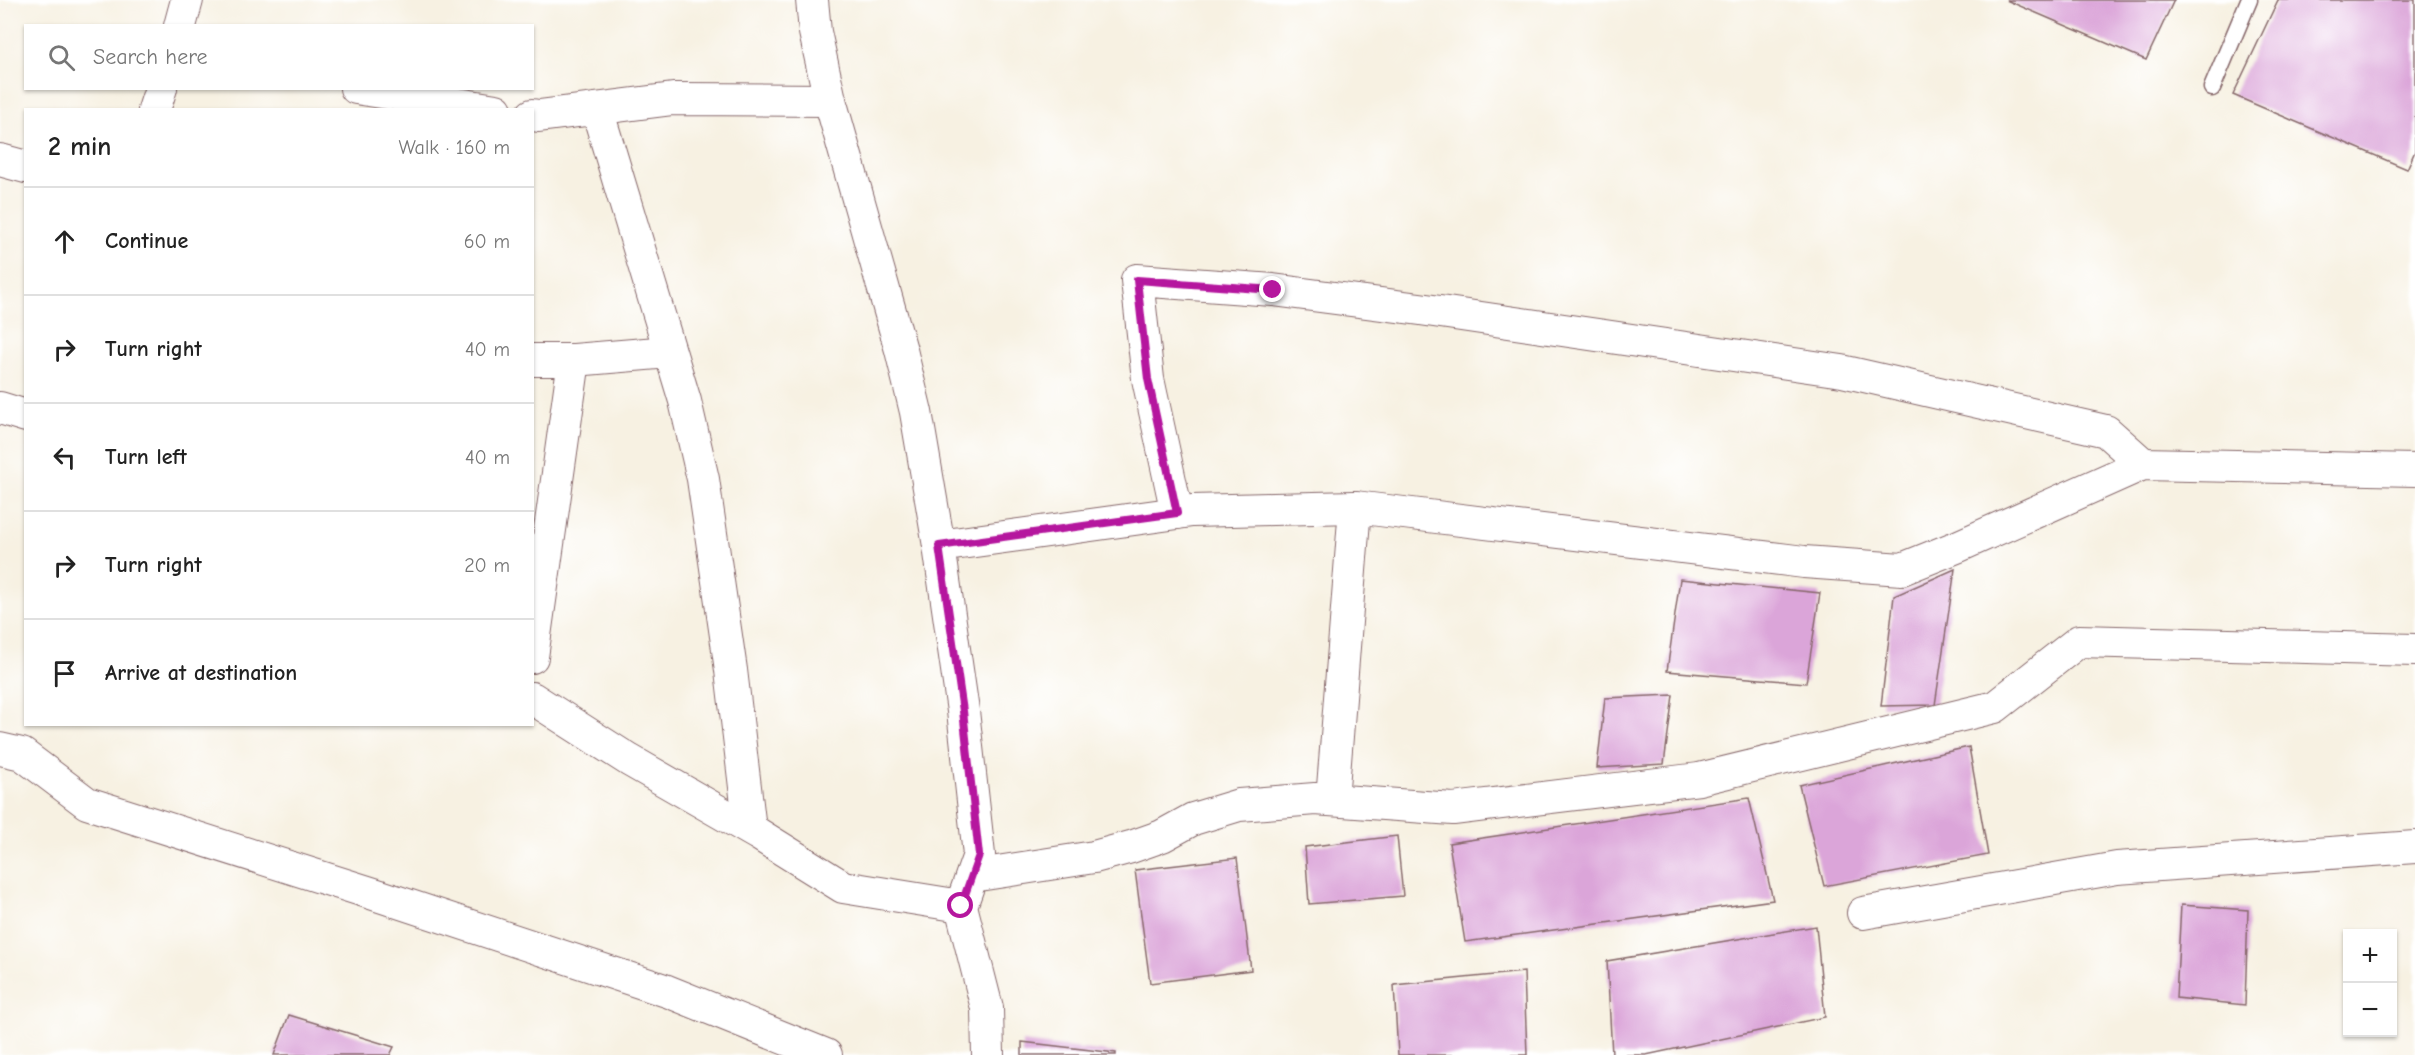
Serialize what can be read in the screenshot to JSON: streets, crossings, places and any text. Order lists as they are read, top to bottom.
{
  "page": {
    "search": "Search here",
    "heading": ["2 min", "Walk · 160 m"],
    "list": [
      ["Continue", "60 m"],
      ["Turn right", "40 m"],
      ["Turn left", "40 m"],
      ["Turn right", "20 m"],
      "Arrive at destination"
    ],
    "map_buttons": ["+", "−"]
  }
}
